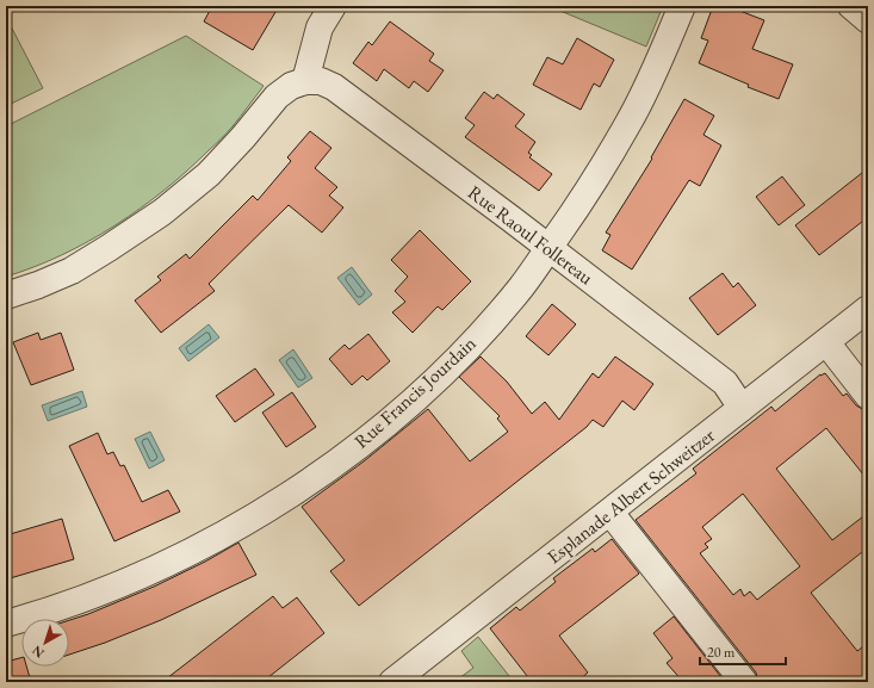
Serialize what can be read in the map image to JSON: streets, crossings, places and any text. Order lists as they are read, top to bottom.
{
  "streets": {
    "street": ["Rue Raoul Follereau", "Rue Francis Jourdain", "Esplanade Albert Schweitzer"]
  },
  "crossings": [
    ["Rue Raoul Follereau", "Rue Francis Jourdain"],
    ["Rue Raoul Follereau", "Esplanade Albert Schweitzer"]
  ],
  "scale_bar": "20 m",
  "north": "bottom left"
}
